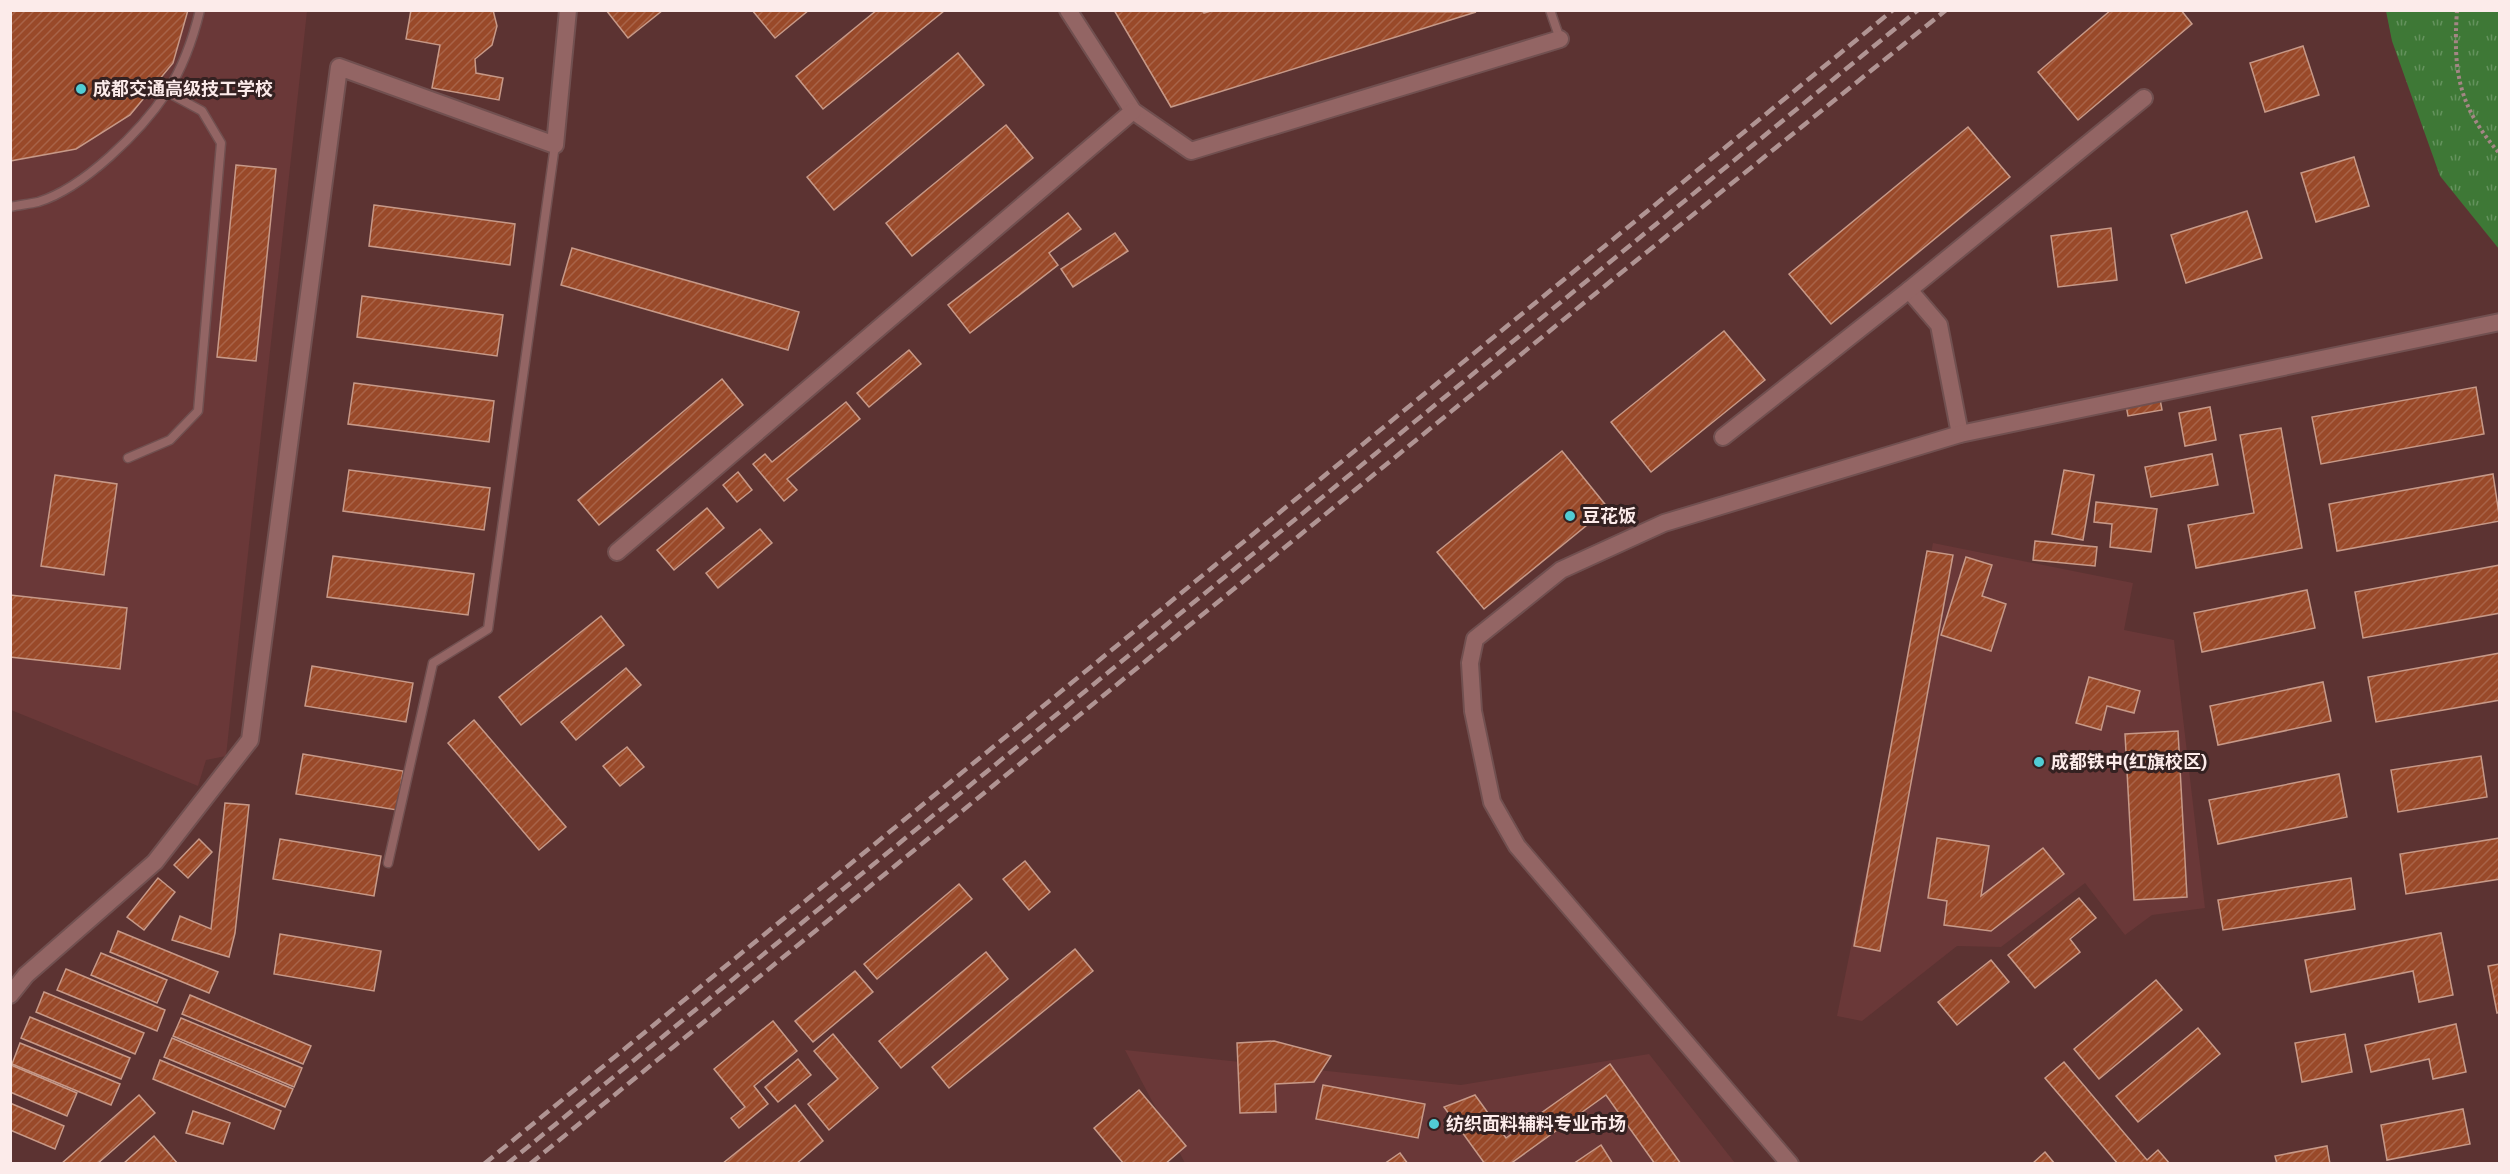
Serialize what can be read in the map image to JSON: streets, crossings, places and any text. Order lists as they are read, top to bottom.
{
  "places": [
    "成都交通高级技工学校",
    "豆花饭",
    "成都铁中(红旗校区)",
    "纺织面料辅料专业市场"
  ]
}
